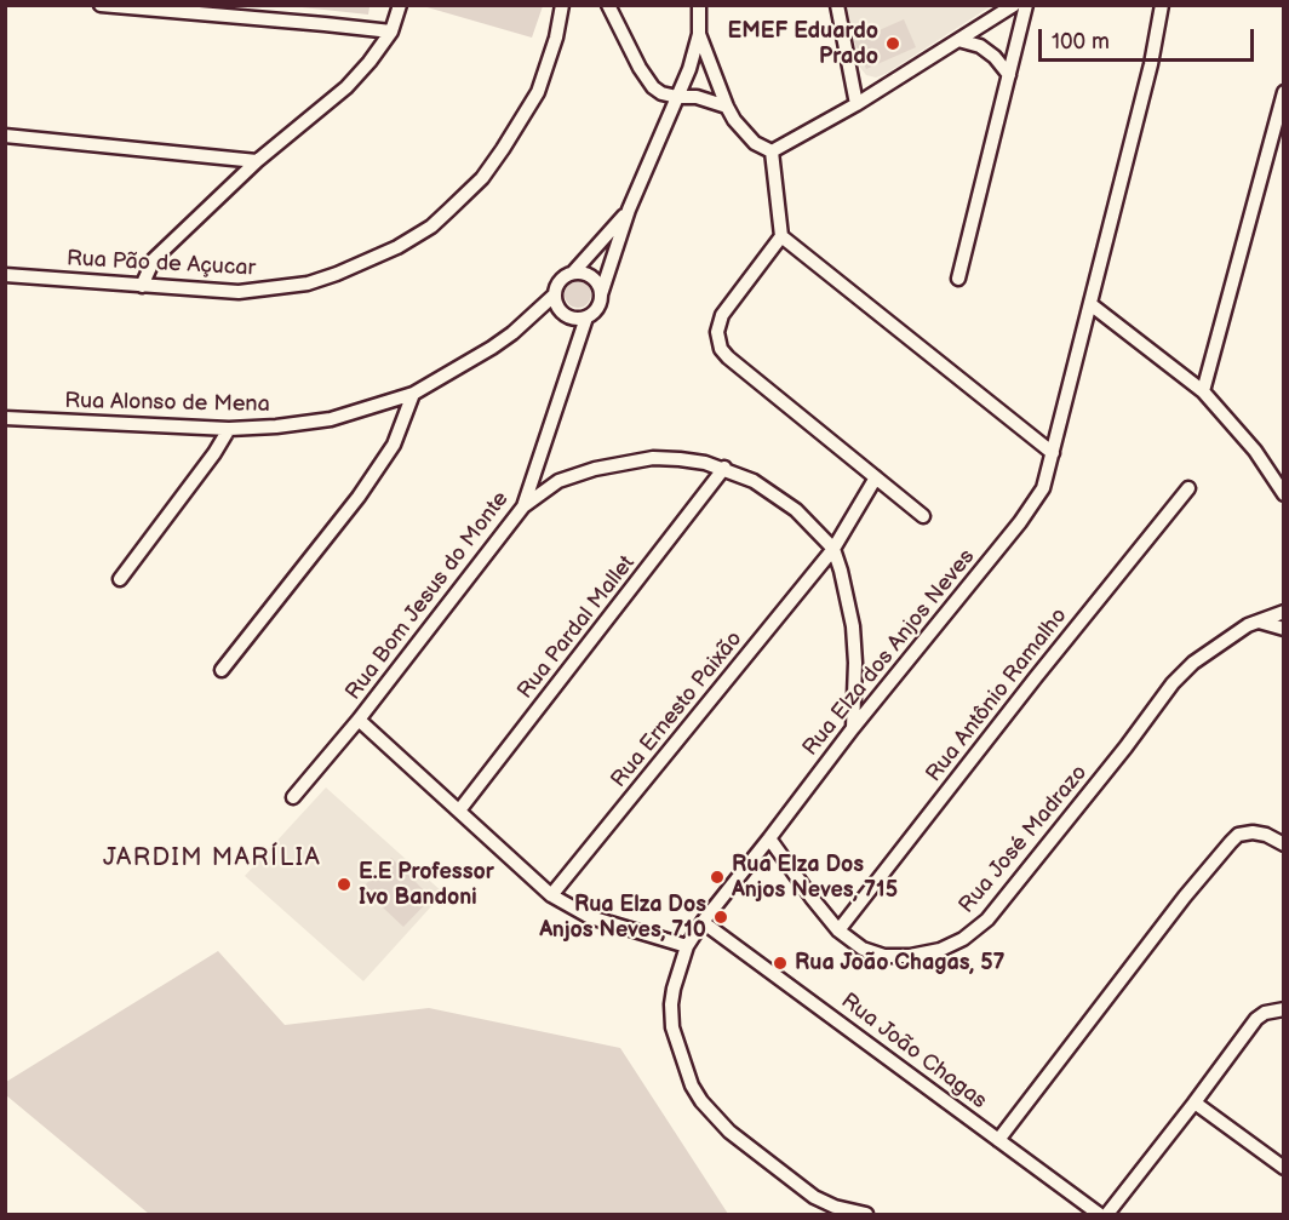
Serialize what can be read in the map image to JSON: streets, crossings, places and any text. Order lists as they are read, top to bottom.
{
  "streets": {
    "street": [
      "Rua Pão de Açucar",
      "Rua Alonso de Mena",
      "Rua Bom Jesus do Monte",
      "Rua Pardal Mallet",
      "Rua Elza dos Anjos Neves",
      "Rua Antônio Ramalho",
      "Rua Ernesto Paixão",
      "Rua José Madrazo",
      "Rua João Chagas"
    ]
  },
  "crossings": [
    ["Rua Alonso de Mena", "Rua Bom Jesus do Monte"],
    ["Rua Elza dos Anjos Neves", "Rua José Madrazo"],
    ["Rua Elza dos Anjos Neves", "Rua João Chagas"],
    ["Rua Antônio Ramalho", "Rua José Madrazo"]
  ],
  "districts": ["JARDIM MARÍLIA"],
  "places": [
    "EMEF Eduardo Prado",
    "Rua Elza Dos Anjos Neves, 715",
    "E.E Professor Ivo Bandoni",
    "Rua Elza Dos Anjos Neves, 710",
    "Rua João Chagas, 57"
  ],
  "scale_bar": "100 m"
}
